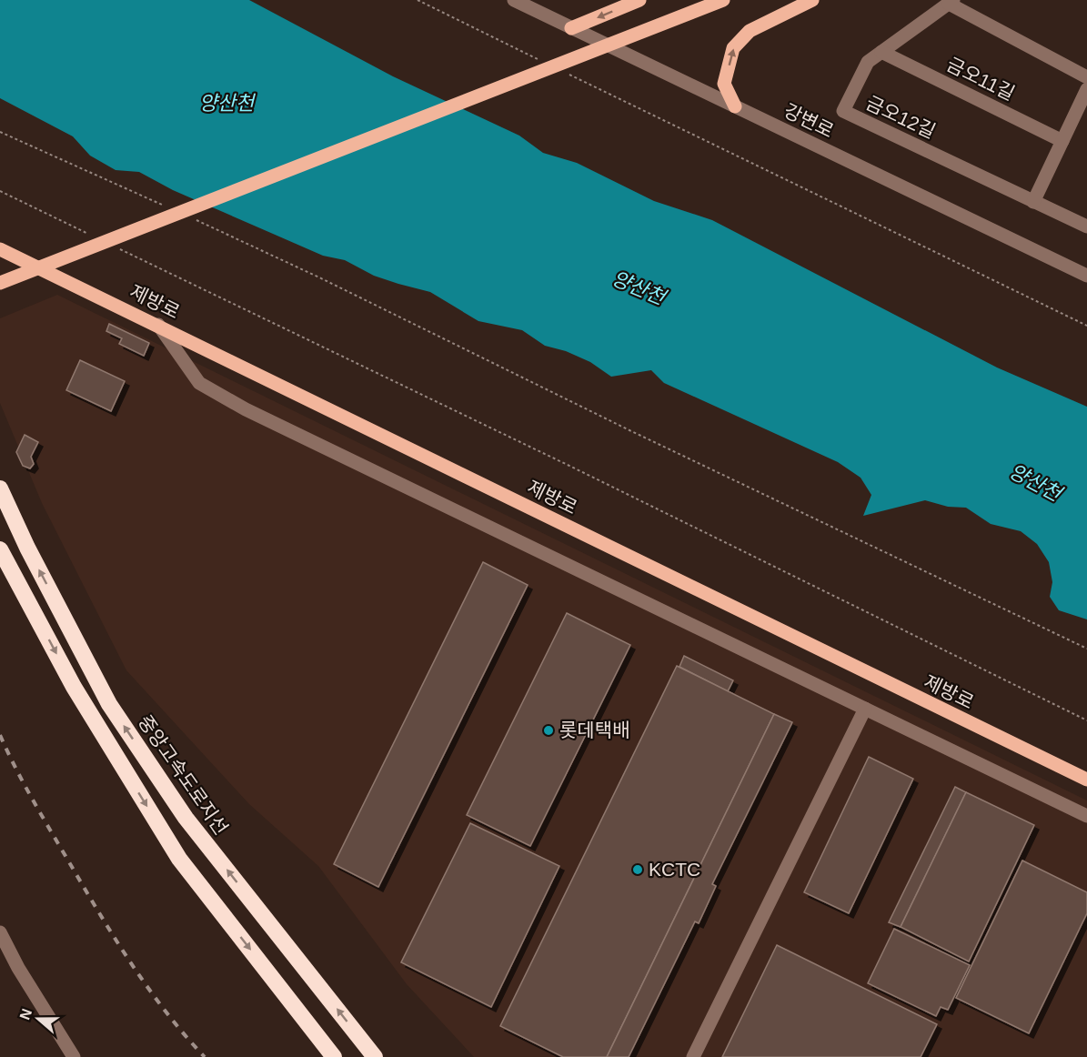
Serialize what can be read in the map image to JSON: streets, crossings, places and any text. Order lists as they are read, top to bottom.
{
  "streets": {
    "highway": ["중앙고속도로지선"],
    "main road": ["제방로"],
    "street": ["금오11길", "금오12길", "강변로"]
  },
  "crossings": [
    ["금오11길", "금오12길"]
  ],
  "water": ["양산천"],
  "places": ["롯데택배", "KCTC"],
  "north": "left"
}
